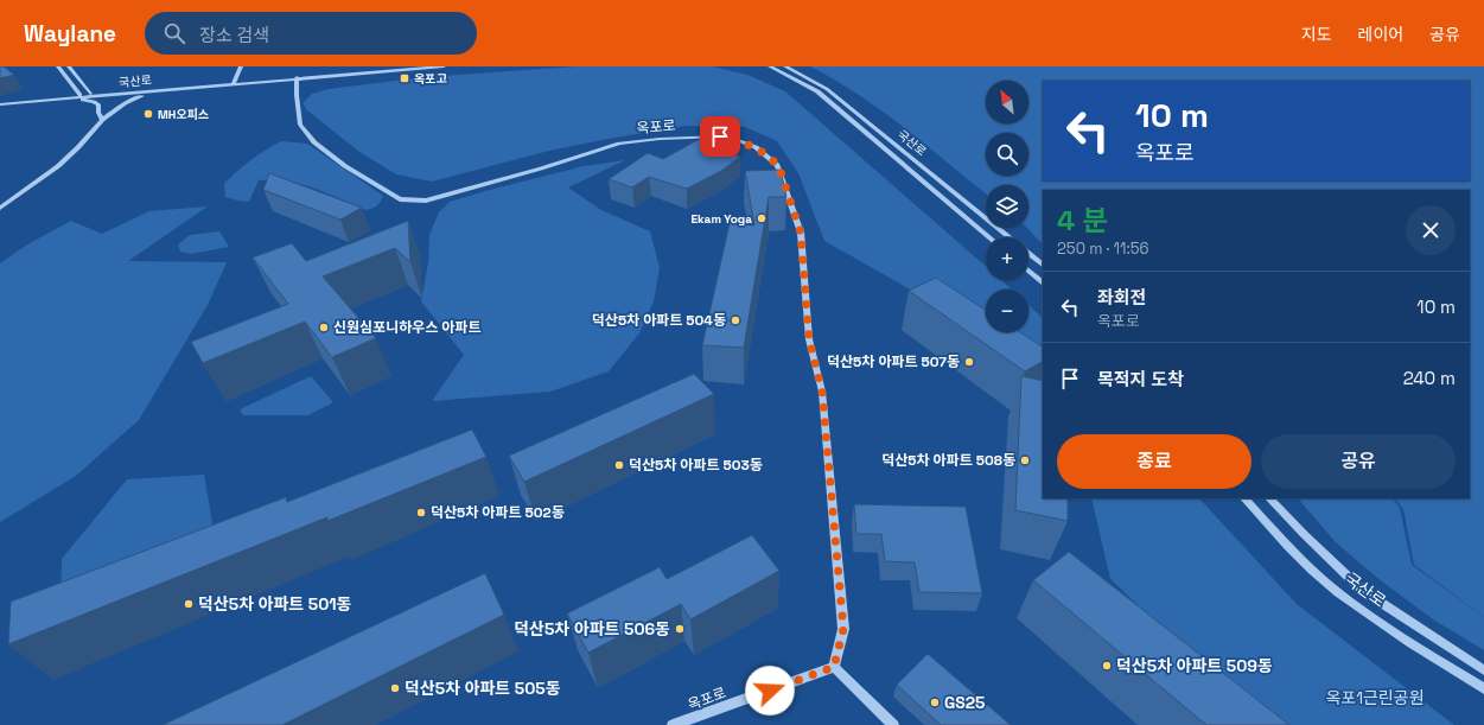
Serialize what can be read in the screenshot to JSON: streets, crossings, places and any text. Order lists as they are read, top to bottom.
{
  "streets": {
    "street": ["국산로", "옥포로"]
  },
  "crossings": [
    ["국산로", "옥포로"]
  ],
  "parks": ["옥포1근린공원"],
  "places": {
    "transit": ["옥포고"],
    "other": [
      "MH오피스",
      "Ekam Yoga",
      "덕산5차 아파트 504동",
      "신원심포니하우스 아파트",
      "덕산5차 아파트 507동",
      "덕산5차 아파트 508동",
      "덕산5차 아파트 503동",
      "덕산5차 아파트 502동",
      "덕산5차 아파트 501동",
      "덕산5차 아파트 506동",
      "덕산5차 아파트 509동",
      "덕산5차 아파트 505동",
      "GS25"
    ]
  },
  "north": "top left",
  "page": {
    "header": "Waylane",
    "search": "장소 검색",
    "nav": ["지도", "레이어", "공유"],
    "map_buttons": ["+", "−"],
    "turn": ["10 m", "옥포로"],
    "heading": ["4 분", "250 m · 11:56"],
    "list": [
      {
        "name": "좌회전",
        "note": "옥포로",
        "value": "10 m"
      },
      {
        "name": "목적지 도착",
        "value": "240 m"
      }
    ],
    "buttons": ["종료", "공유"]
  }
}
